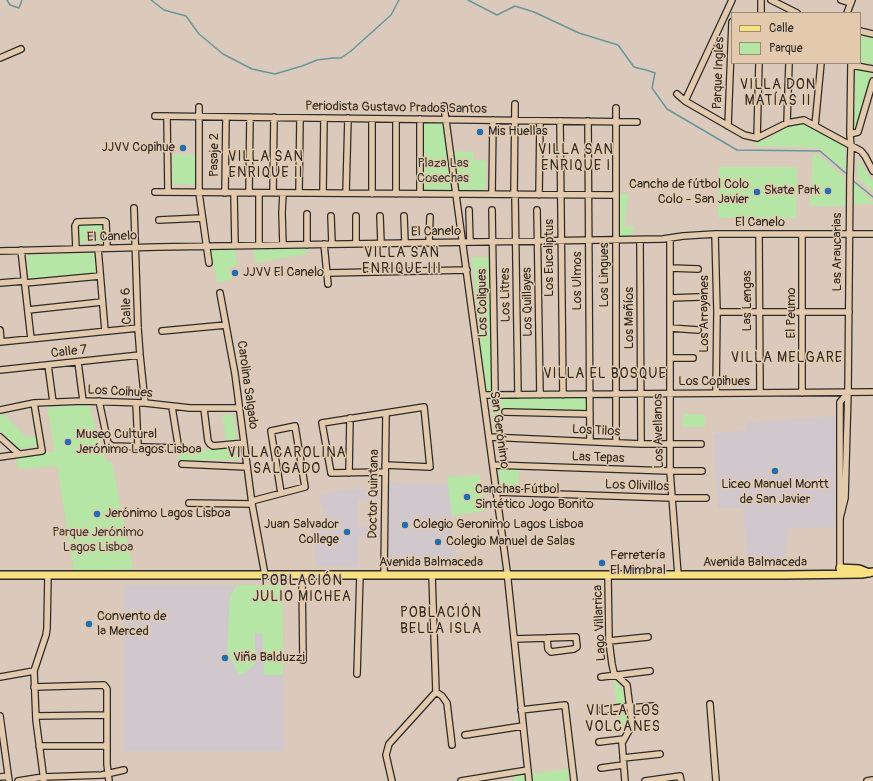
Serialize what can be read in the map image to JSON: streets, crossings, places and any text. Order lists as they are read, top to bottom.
{
  "streets": {
    "main road": ["Avenida Balmaceda"],
    "street": [
      "Parque Inglés",
      "Periodista Gustavo Prados Santos",
      "Pasaje 2",
      "El Canelo",
      "Las Araucarias",
      "Los Eucaliptus",
      "Los Lingues",
      "Los Ulmos",
      "Los Litres",
      "Las Lengas",
      "Los Quillayes",
      "Los Coligues",
      "Calle 6",
      "El Peumo",
      "Los Arrayanes",
      "Los Mañíos",
      "Calle 7",
      "Los Copihues",
      "Carolina Salgado",
      "Los Coihues",
      "San Gerónimo",
      "Los Tilos",
      "Los Avellanos",
      "Las Tepas",
      "Los Olivillos",
      "Doctor Quintana",
      "Lago Villarrica"
    ]
  },
  "crossings": [
    ["Periodista Gustavo Prados Santos", "Pasaje 2"],
    ["Periodista Gustavo Prados Santos", "Los Eucaliptus"],
    ["Periodista Gustavo Prados Santos", "Los Lingues"],
    ["Periodista Gustavo Prados Santos", "Los Ulmos"],
    ["Periodista Gustavo Prados Santos", "Los Litres"],
    ["Periodista Gustavo Prados Santos", "San Gerónimo"],
    ["El Canelo", "Las Araucarias"],
    ["El Canelo", "Los Eucaliptus"],
    ["El Canelo", "Los Lingues"],
    ["El Canelo", "Los Ulmos"],
    ["El Canelo", "Los Litres"],
    ["El Canelo", "Las Lengas"],
    ["El Canelo", "Los Quillayes"],
    ["El Canelo", "Los Coligues"],
    ["El Canelo", "Calle 6"],
    ["El Canelo", "El Peumo"],
    ["El Canelo", "Los Arrayanes"],
    ["El Canelo", "Los Mañíos"],
    ["El Canelo", "San Gerónimo"],
    ["El Canelo", "Los Avellanos"],
    ["Las Araucarias", "Los Copihues"],
    ["Las Araucarias", "Avenida Balmaceda"],
    ["Los Eucaliptus", "Los Copihues"],
    ["Los Lingues", "Los Copihues"],
    ["Los Lingues", "Los Tilos"],
    ["Los Ulmos", "Los Copihues"],
    ["Los Ulmos", "Los Tilos"],
    ["Los Litres", "Los Copihues"],
    ["Las Lengas", "Los Copihues"],
    ["Los Quillayes", "Los Copihues"],
    ["Los Coligues", "Los Copihues"],
    ["Calle 6", "Calle 7"],
    ["Calle 6", "Los Coihues"],
    ["El Peumo", "Los Copihues"],
    ["Los Arrayanes", "Los Copihues"],
    ["Los Mañíos", "Los Copihues"],
    ["Los Mañíos", "Los Tilos"],
    ["Los Copihues", "San Gerónimo"],
    ["Los Copihues", "Los Avellanos"],
    ["Carolina Salgado", "Los Coihues"],
    ["Carolina Salgado", "Avenida Balmaceda"],
    ["San Gerónimo", "Los Tilos"],
    ["San Gerónimo", "Las Tepas"],
    ["San Gerónimo", "Los Olivillos"],
    ["San Gerónimo", "Avenida Balmaceda"],
    ["Los Tilos", "Los Avellanos"],
    ["Los Avellanos", "Las Tepas"],
    ["Los Avellanos", "Los Olivillos"],
    ["Los Avellanos", "Avenida Balmaceda"],
    ["Doctor Quintana", "Avenida Balmaceda"],
    ["Avenida Balmaceda", "Lago Villarrica"]
  ],
  "districts": [
    "VILLA DON MATÍAS II",
    "VILLA SAN ENRIQUE I",
    "VILLA SAN ENRIQUE II",
    "VILLA SAN ENRIQUE III",
    "VILLA MELGARE",
    "VILLA EL BOSQUE",
    "VILLA CAROLINA SALGADO",
    "POBLACIÓN JULIO MICHEA",
    "POBLACIÓN BELLA ISLA",
    "VILLA LOS VOLCANES"
  ],
  "parks": ["Plaza Las Cosechas", "Parque Jerónimo Lagos Lisboa"],
  "places": [
    "Mis Huellas",
    "JJVV Copihue",
    "Skate Park",
    "Cancha de fútbol Colo Colo - San Javier",
    "JJVV El Canelo",
    "Museo Cultural Jerónimo Lagos Lisboa",
    "Liceo Manuel Montt de San Javier",
    "Canchas Fútbol Sintético Jogo Bonito",
    "Jerónimo Lagos Lisboa",
    "Colegio Geronimo Lagos Lisboa",
    "Juan Salvador College",
    "Colegio Manuel de Salas",
    "Ferretería El Mimbral",
    "Convento de la Merced",
    "Viña Balduzzi"
  ],
  "legend": ["Calle", "Parque"]
}
